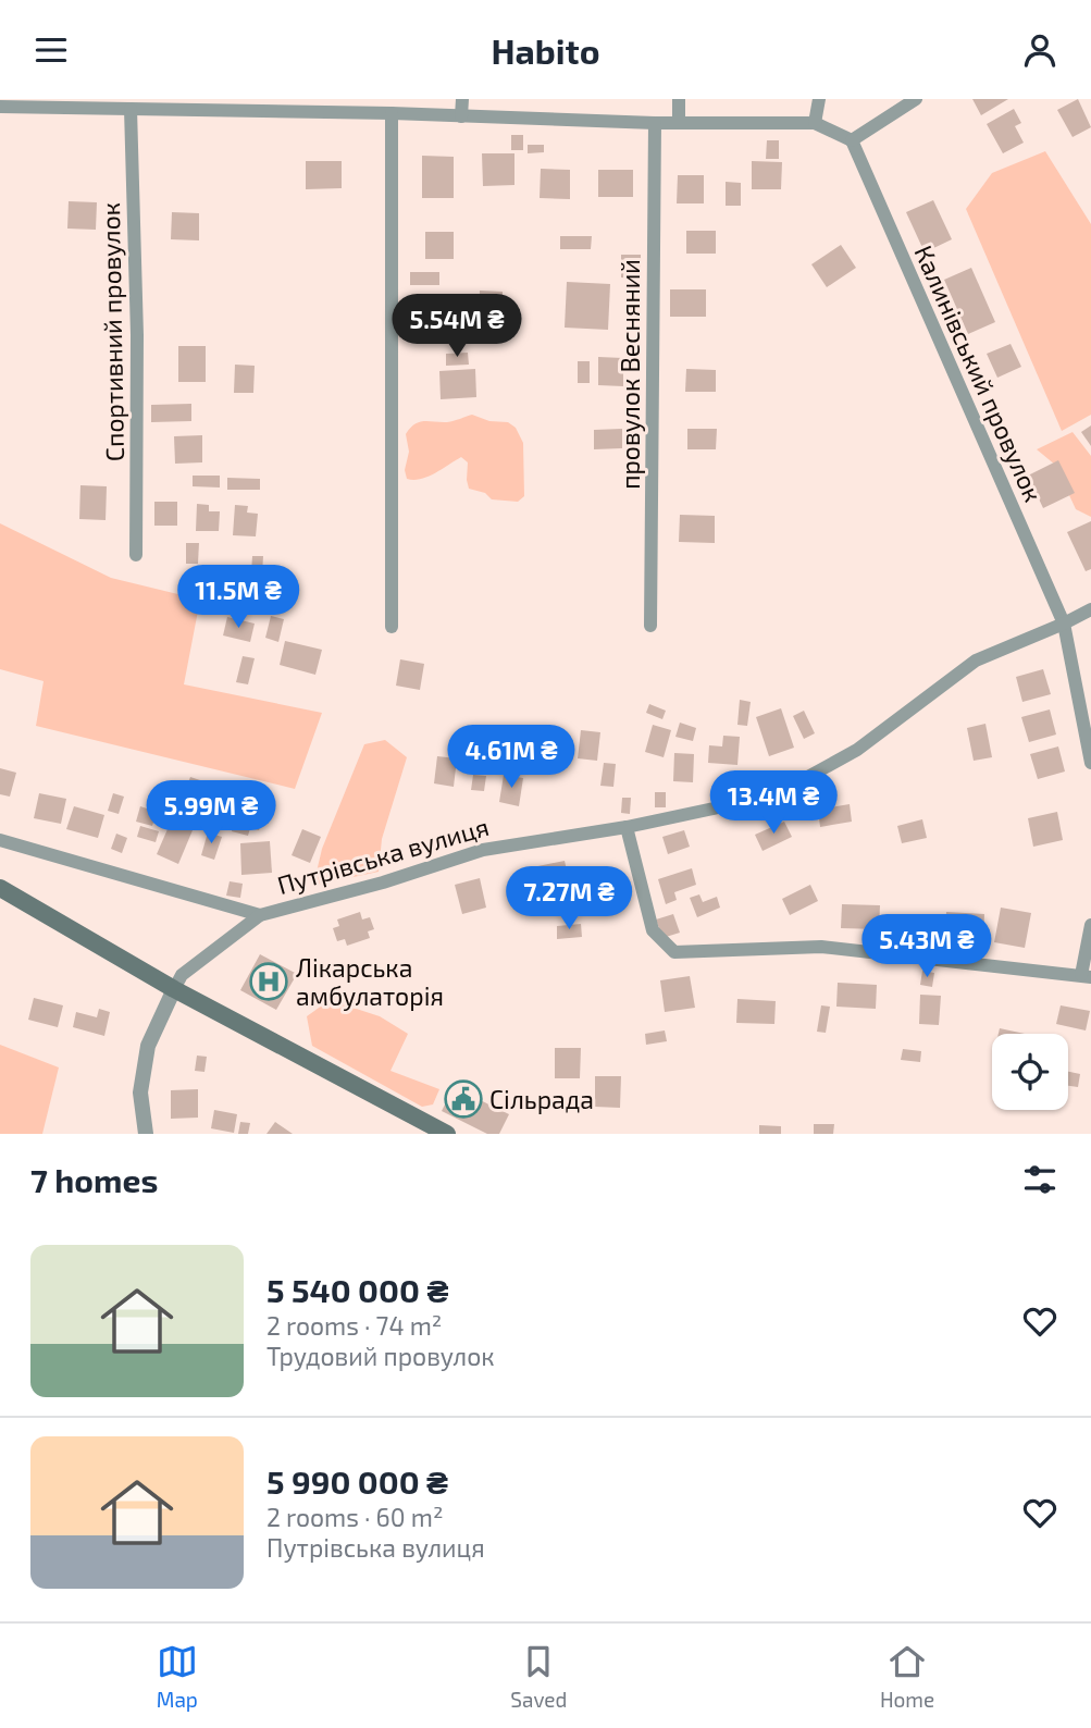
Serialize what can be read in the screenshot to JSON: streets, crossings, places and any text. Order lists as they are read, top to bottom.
{
  "streets": {
    "street": [
      "Спортивний провулок",
      "Калинівський провулок",
      "провулок Весняний",
      "Путрівська вулиця"
    ]
  },
  "crossings": [
    ["Калинівський провулок", "Путрівська вулиця"]
  ],
  "places": {
    "hospital": ["Лікарська амбулаторія"],
    "public building": ["Сільрада"]
  },
  "page": {
    "header": "Habito",
    "price": [
      "5.54M ₴",
      "11.5M ₴",
      "4.61M ₴",
      "13.4M ₴",
      "5.99M ₴",
      "7.27M ₴",
      "5.43M ₴"
    ],
    "heading": "7 homes",
    "list": [
      {
        "name": "5 540 000 ₴",
        "note": "2 rooms · 74 m² · Трудовий провулок"
      },
      {
        "name": "5 990 000 ₴",
        "note": "2 rooms · 60 m² · Путрівська вулиця"
      }
    ],
    "tabs": ["Map", "Saved", "Home"]
  }
}
